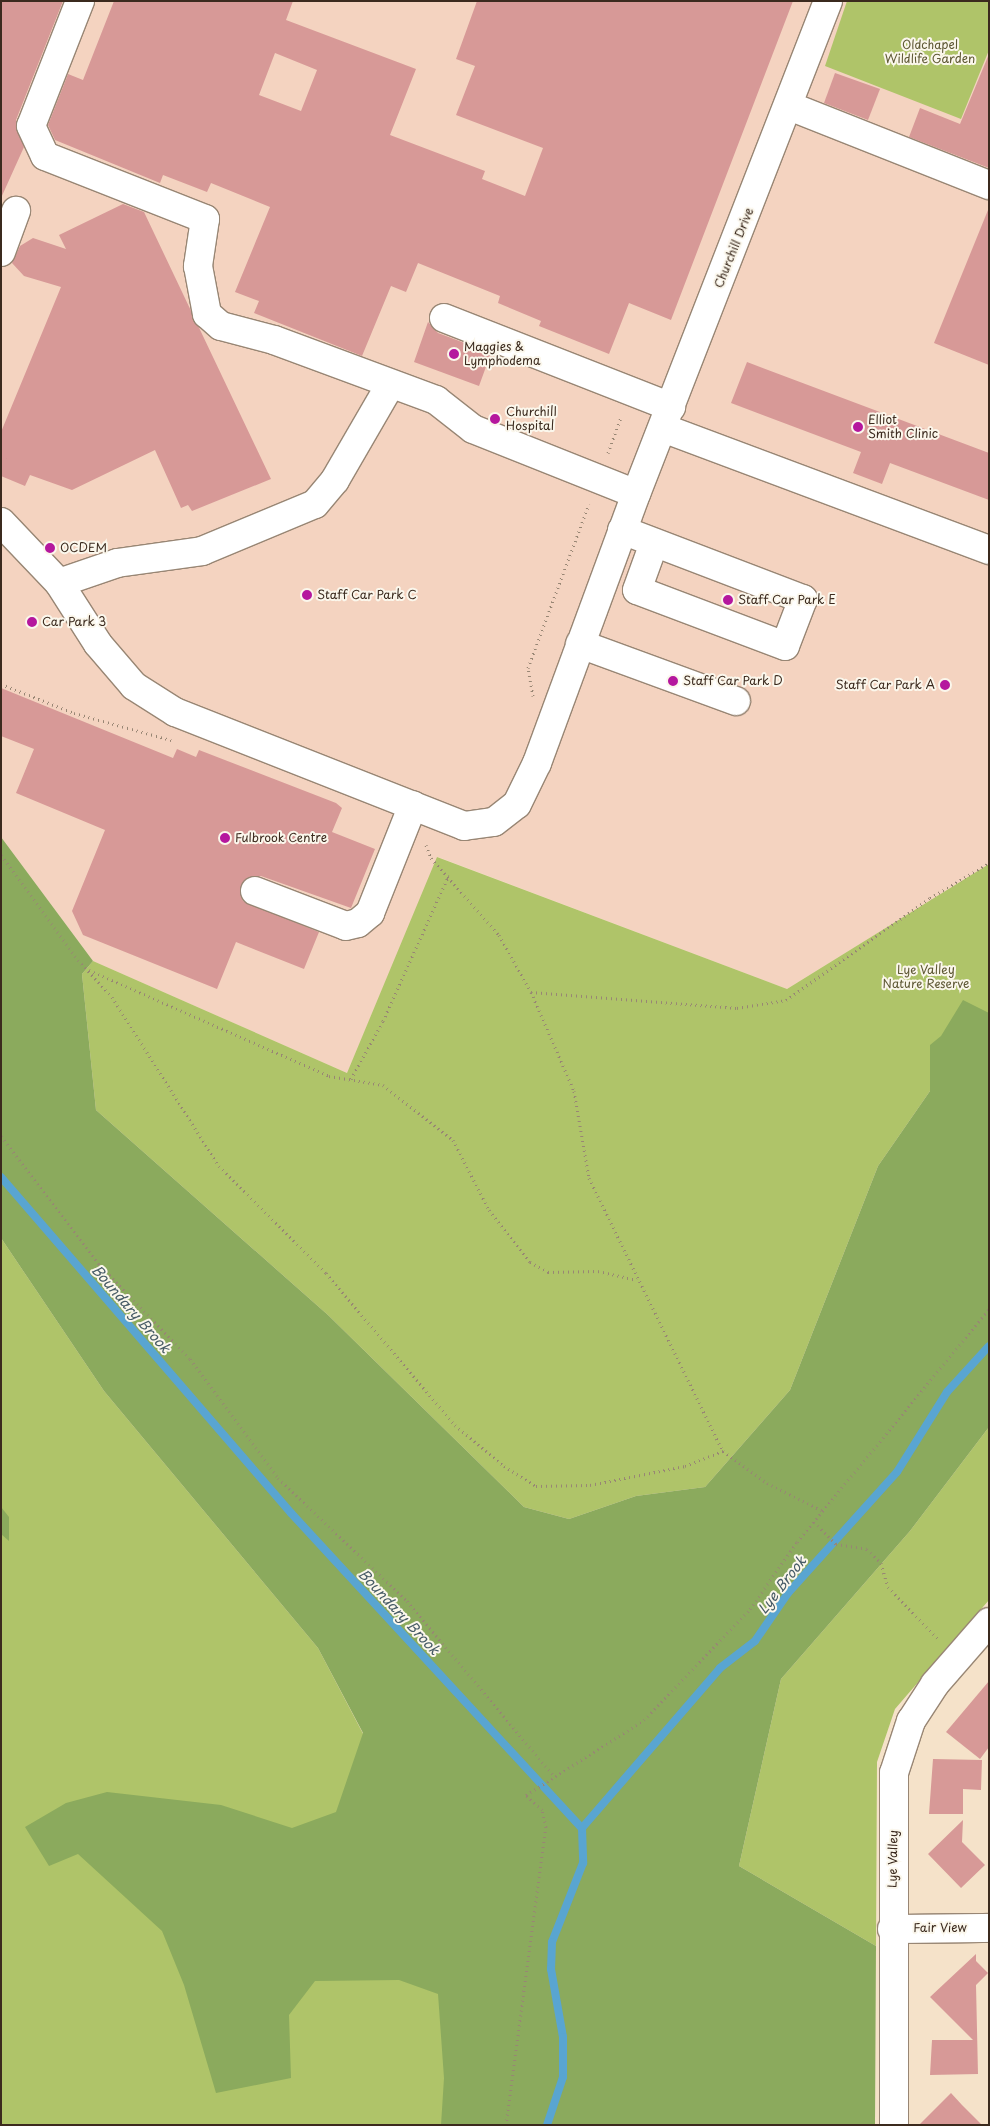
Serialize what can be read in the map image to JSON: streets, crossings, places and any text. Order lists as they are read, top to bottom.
{
  "streets": {
    "street": ["Churchill Drive", "Lye Valley", "Fair View"]
  },
  "crossings": [
    ["Lye Valley", "Fair View"]
  ],
  "water": ["Boundary Brook", "Lye Brook"],
  "parks": ["Oldchapel Wildlife Garden", "Lye Valley Nature Reserve"],
  "places": [
    "Maggies & Lymphodema",
    "Churchill Hospital",
    "Elliot Smith Clinic",
    "OCDEM",
    "Staff Car Park C",
    "Staff Car Park E",
    "Car Park 3",
    "Staff Car Park D",
    "Staff Car Park A",
    "Fulbrook Centre"
  ]
}
